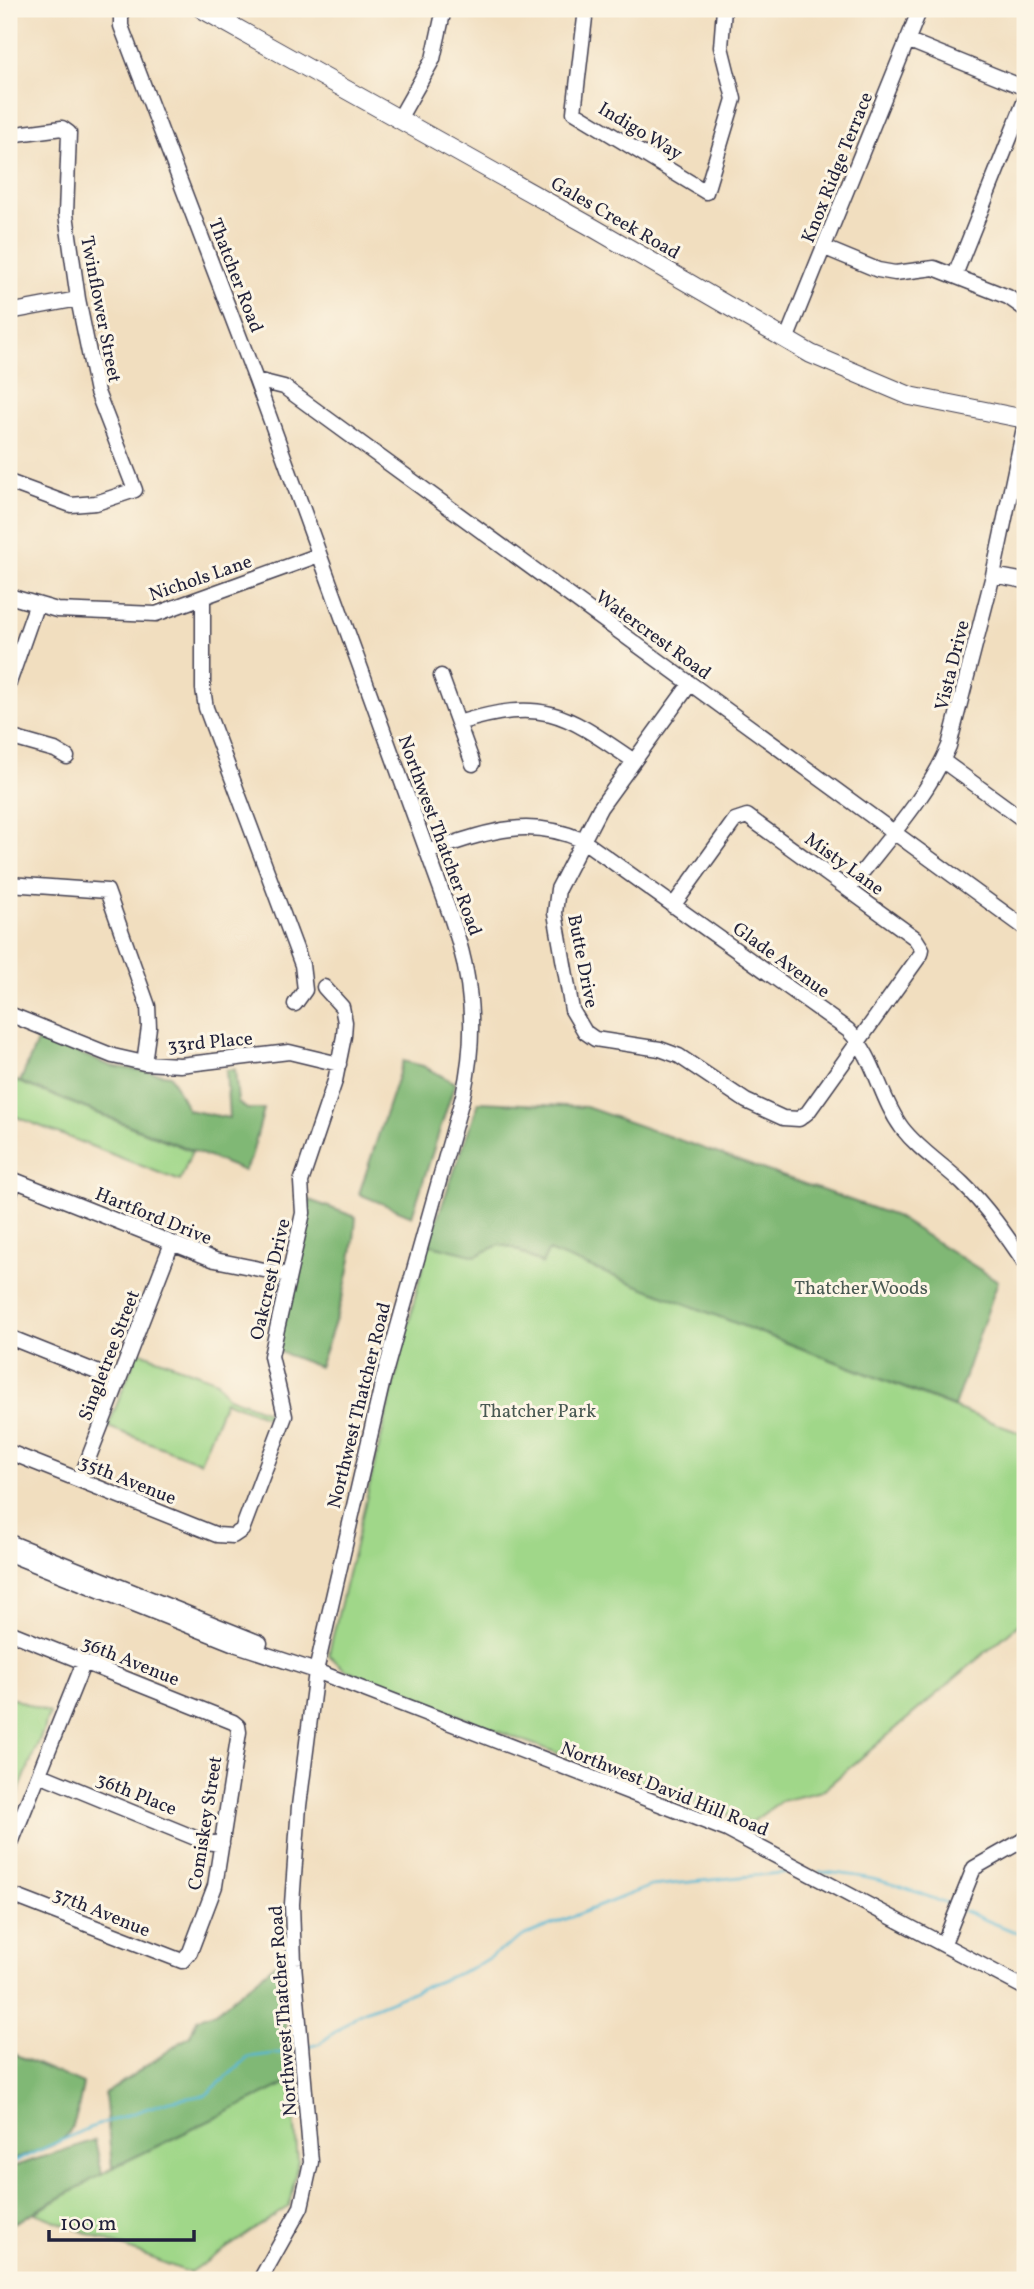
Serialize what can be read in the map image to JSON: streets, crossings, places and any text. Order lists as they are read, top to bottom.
{
  "streets": {
    "main road": ["Gales Creek Road"],
    "street": [
      "Indigo Way",
      "Knox Ridge Terrace",
      "Thatcher Road",
      "Twinflower Street",
      "Nichols Lane",
      "Watercrest Road",
      "Vista Drive",
      "Northwest Thatcher Road",
      "Misty Lane",
      "Glade Avenue",
      "Butte Drive",
      "33rd Place",
      "Hartford Drive",
      "Oakcrest Drive",
      "Singletree Street",
      "35th Avenue",
      "36th Avenue",
      "Northwest David Hill Road",
      "36th Place",
      "Comiskey Street",
      "37th Avenue"
    ]
  },
  "crossings": [
    ["Knox Ridge Terrace", "Gales Creek Road"],
    ["Gales Creek Road", "Vista Drive"],
    ["Thatcher Road", "Nichols Lane"],
    ["Thatcher Road", "Watercrest Road"],
    ["Thatcher Road", "Northwest Thatcher Road"],
    ["Nichols Lane", "Northwest Thatcher Road"],
    ["Watercrest Road", "Vista Drive"],
    ["Watercrest Road", "Butte Drive"],
    ["Vista Drive", "Misty Lane"],
    ["Northwest Thatcher Road", "Glade Avenue"],
    ["Northwest Thatcher Road", "Northwest David Hill Road"],
    ["Misty Lane", "Glade Avenue"],
    ["Misty Lane", "Butte Drive"],
    ["Glade Avenue", "Butte Drive"],
    ["33rd Place", "Oakcrest Drive"],
    ["Hartford Drive", "Oakcrest Drive"],
    ["Hartford Drive", "Singletree Street"],
    ["Oakcrest Drive", "35th Avenue"],
    ["Singletree Street", "35th Avenue"],
    ["36th Avenue", "Comiskey Street"],
    ["36th Place", "Comiskey Street"],
    ["Comiskey Street", "37th Avenue"]
  ],
  "parks": ["Thatcher Woods", "Thatcher Park"],
  "scale_bar": "100 m"
}
